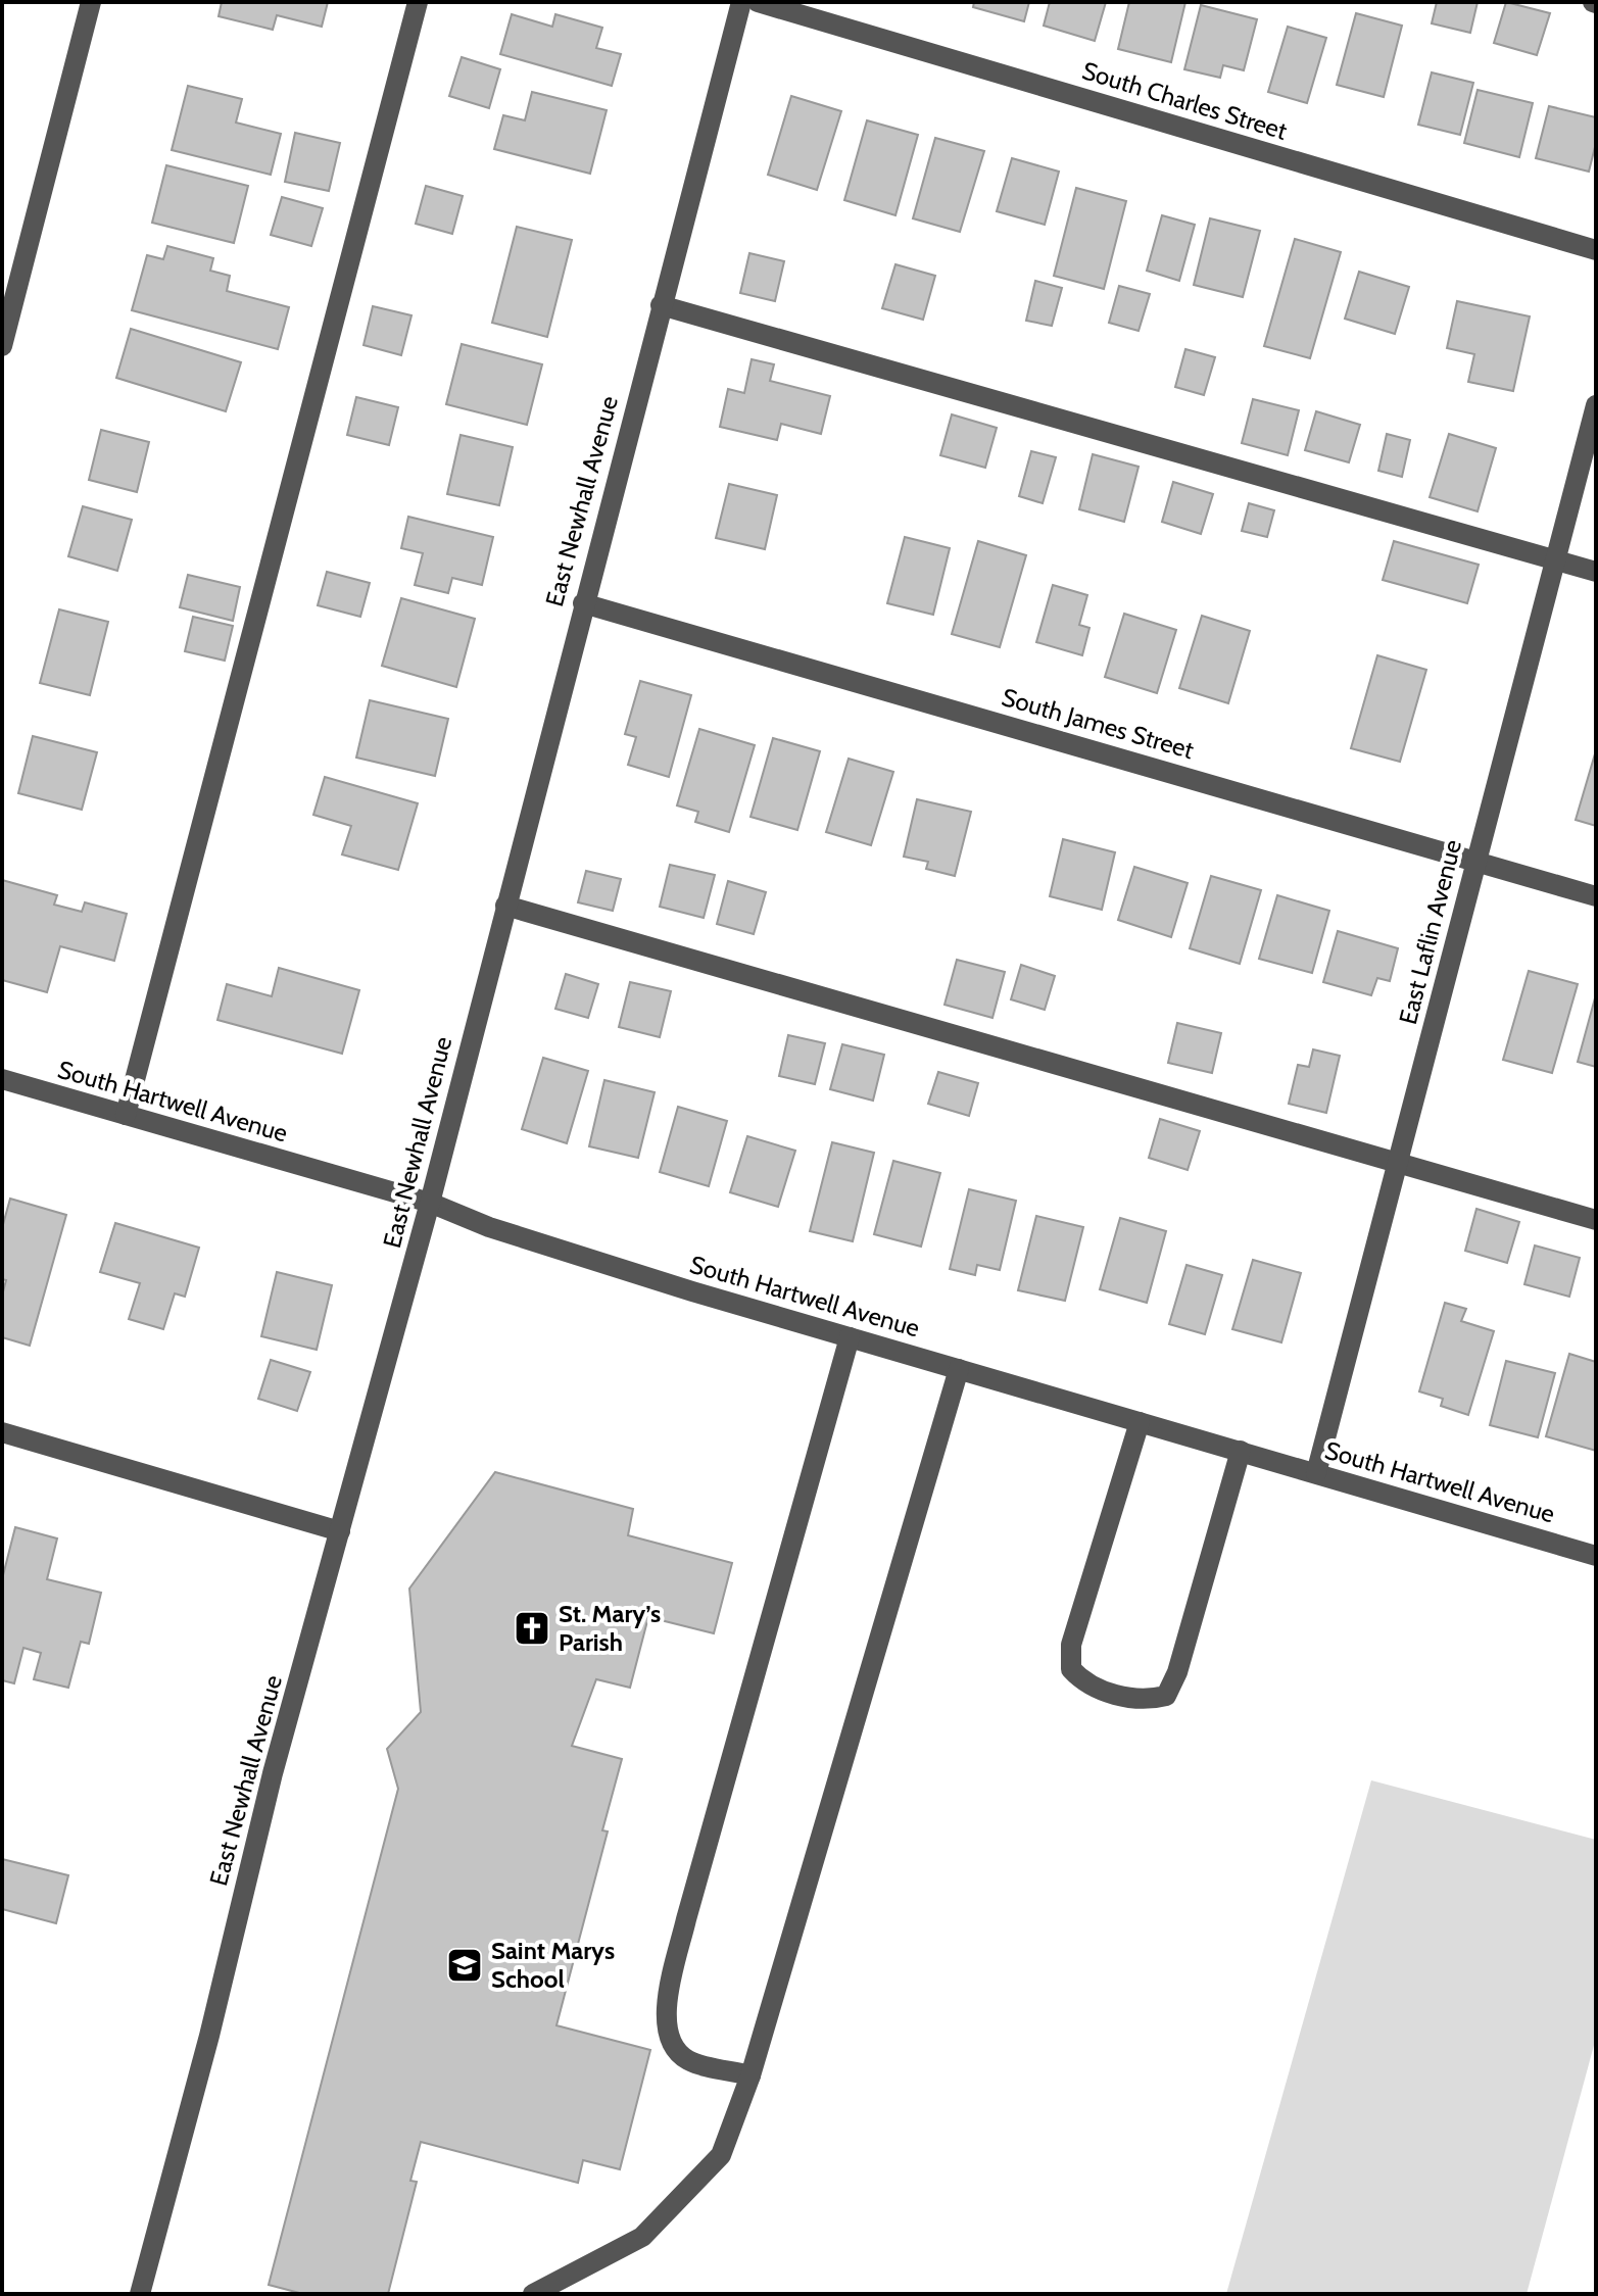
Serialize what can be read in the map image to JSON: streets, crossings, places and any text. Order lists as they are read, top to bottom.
{
  "streets": {
    "street": [
      "South Charles Street",
      "East Newhall Avenue",
      "South James Street",
      "East Laflin Avenue",
      "South Hartwell Avenue"
    ]
  },
  "crossings": [
    ["East Newhall Avenue", "South James Street"],
    ["East Newhall Avenue", "South Hartwell Avenue"],
    ["South James Street", "East Laflin Avenue"],
    ["East Laflin Avenue", "South Hartwell Avenue"]
  ],
  "places": {
    "church": ["St. Mary’s Parish"],
    "school or university": ["Saint Marys School"]
  }
}
